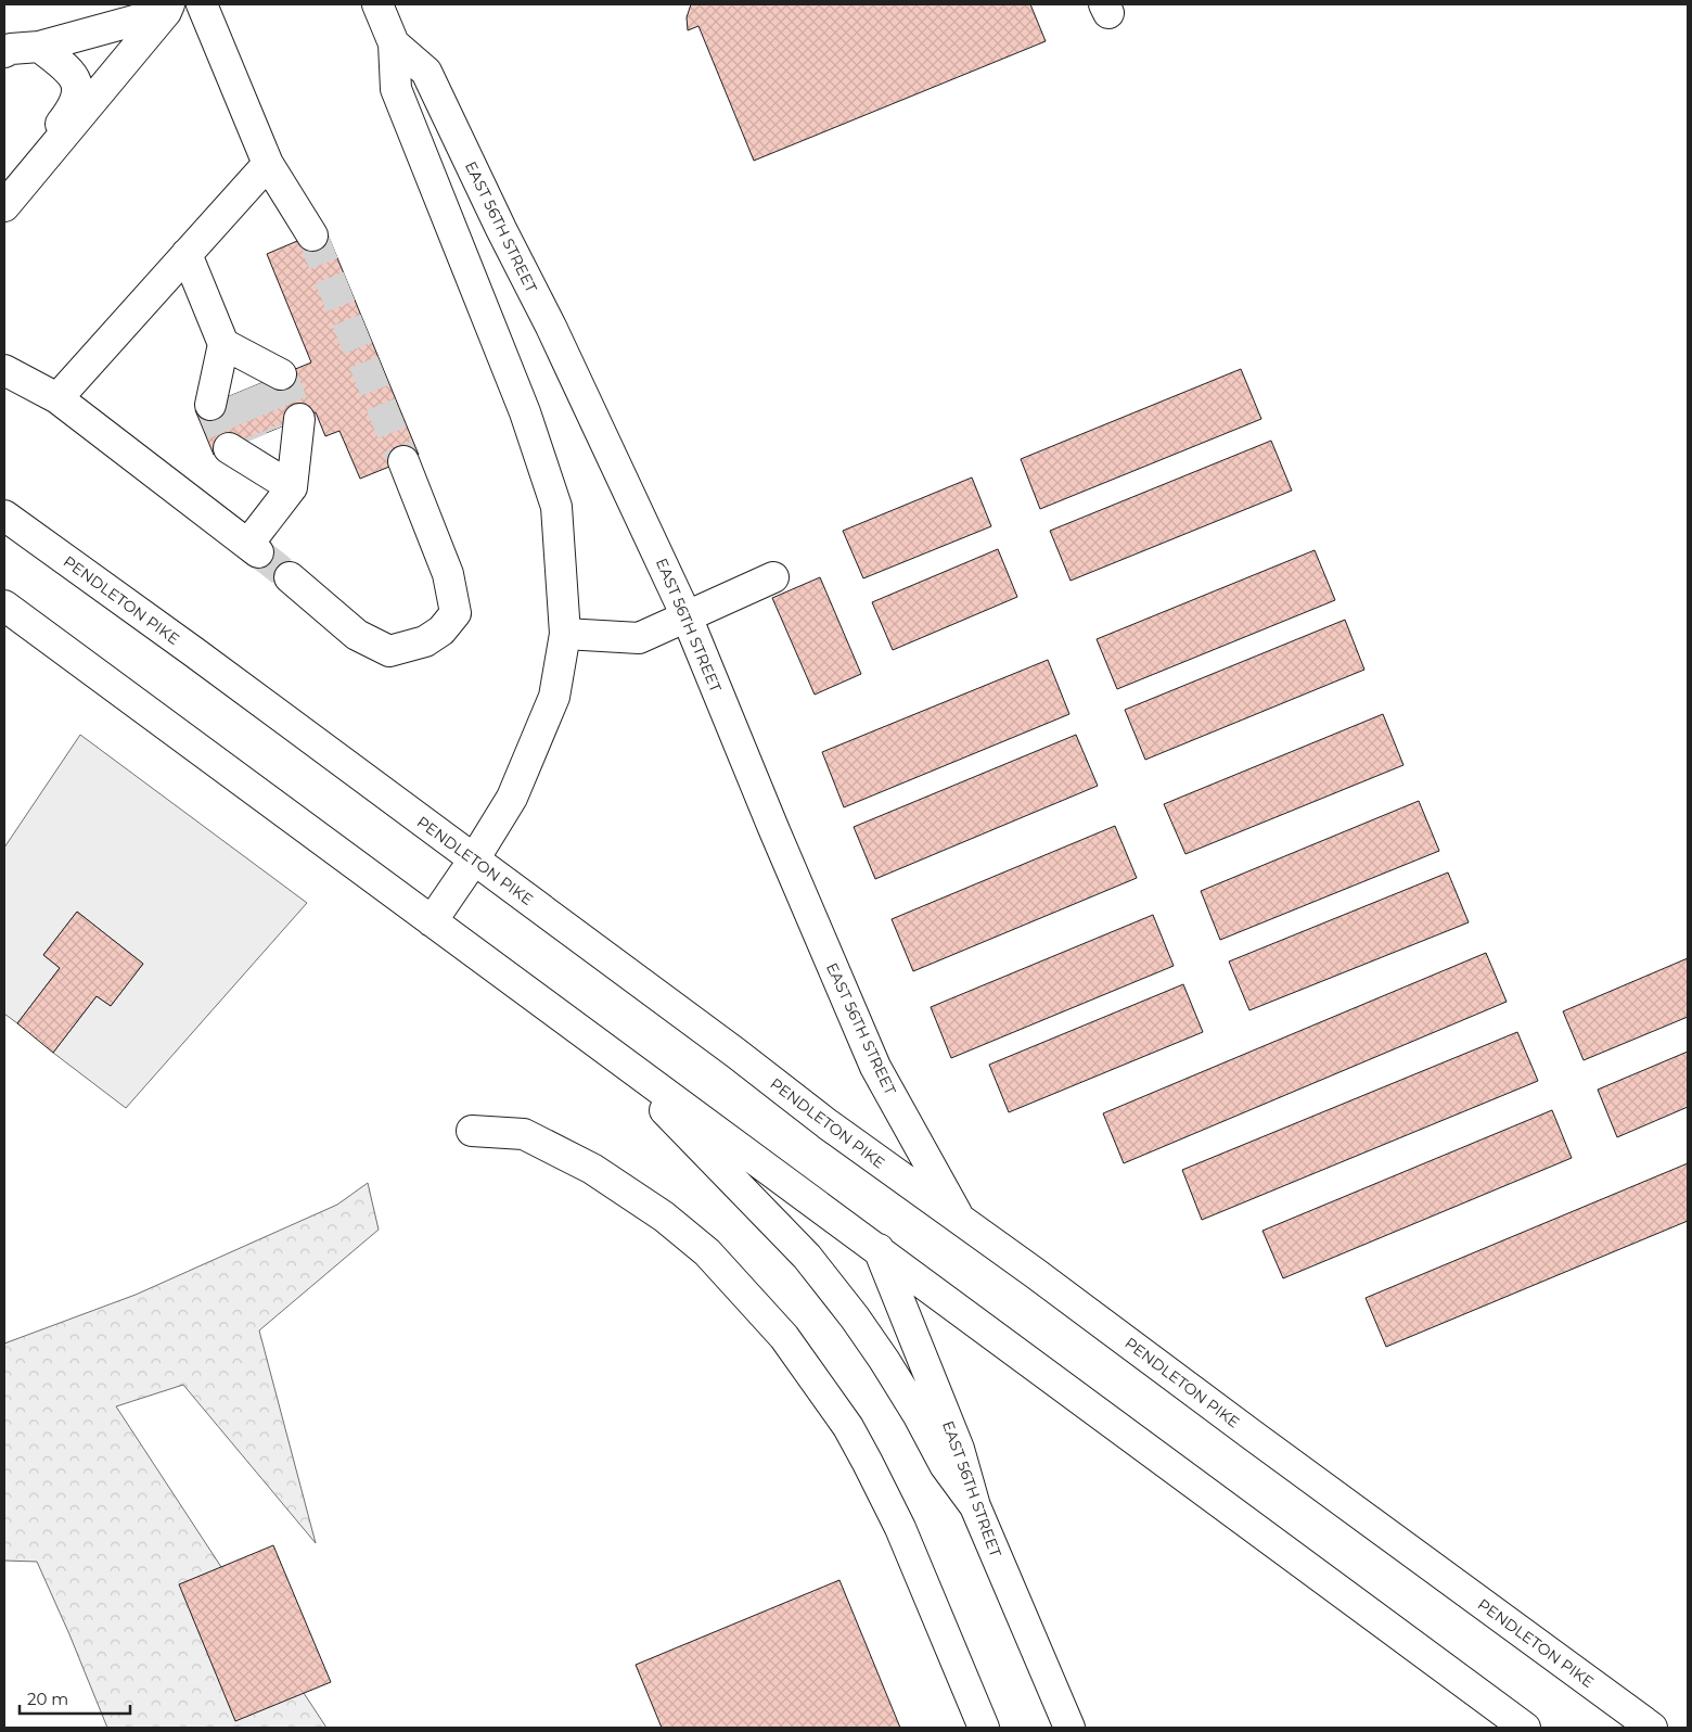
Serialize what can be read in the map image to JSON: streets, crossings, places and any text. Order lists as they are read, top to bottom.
{
  "streets": {
    "main road": ["EAST 56TH STREET", "PENDLETON PIKE"]
  },
  "crossings": [
    ["EAST 56TH STREET", "PENDLETON PIKE"]
  ],
  "scale_bar": "20 m"
}
